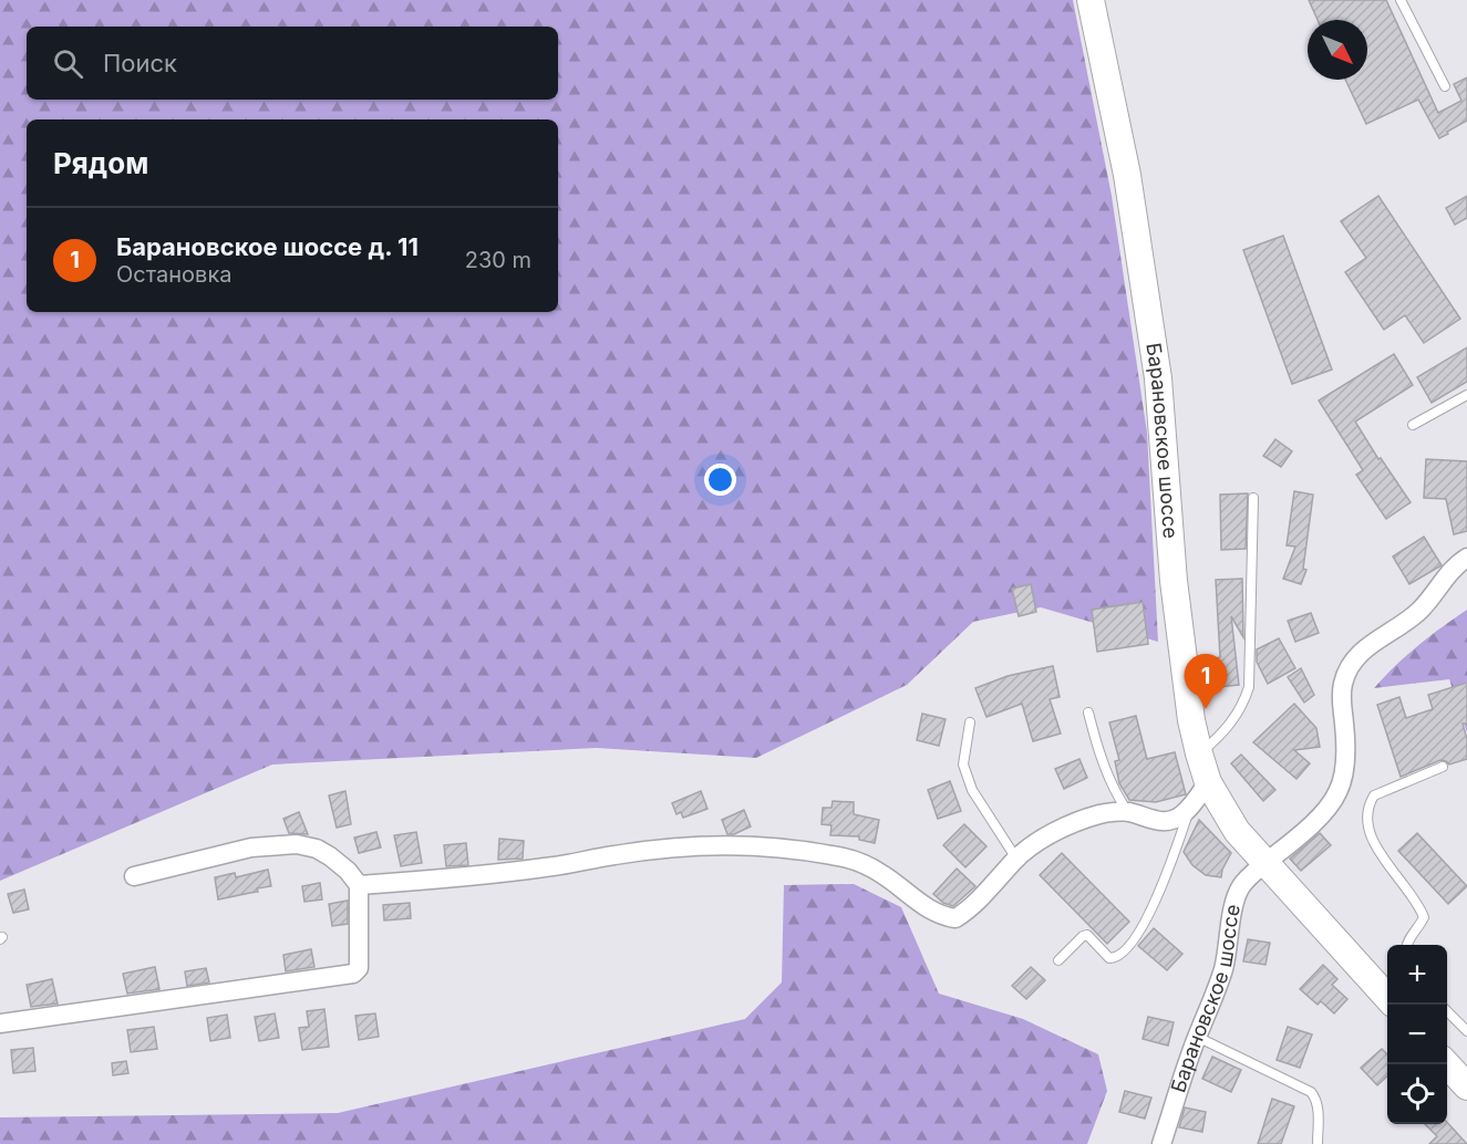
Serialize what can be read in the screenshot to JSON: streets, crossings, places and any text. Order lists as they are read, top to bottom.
{
  "streets": {
    "main road": ["Барановское шоссе"]
  },
  "north": "bottom right",
  "page": {
    "search": "Поиск",
    "heading": "Рядом",
    "list": [
      {
        "mark": "1",
        "name": "Барановское шоссе д. 11",
        "note": "Остановка",
        "value": "230 m"
      }
    ],
    "pins": "1",
    "map_buttons": ["+", "−"]
  }
}
